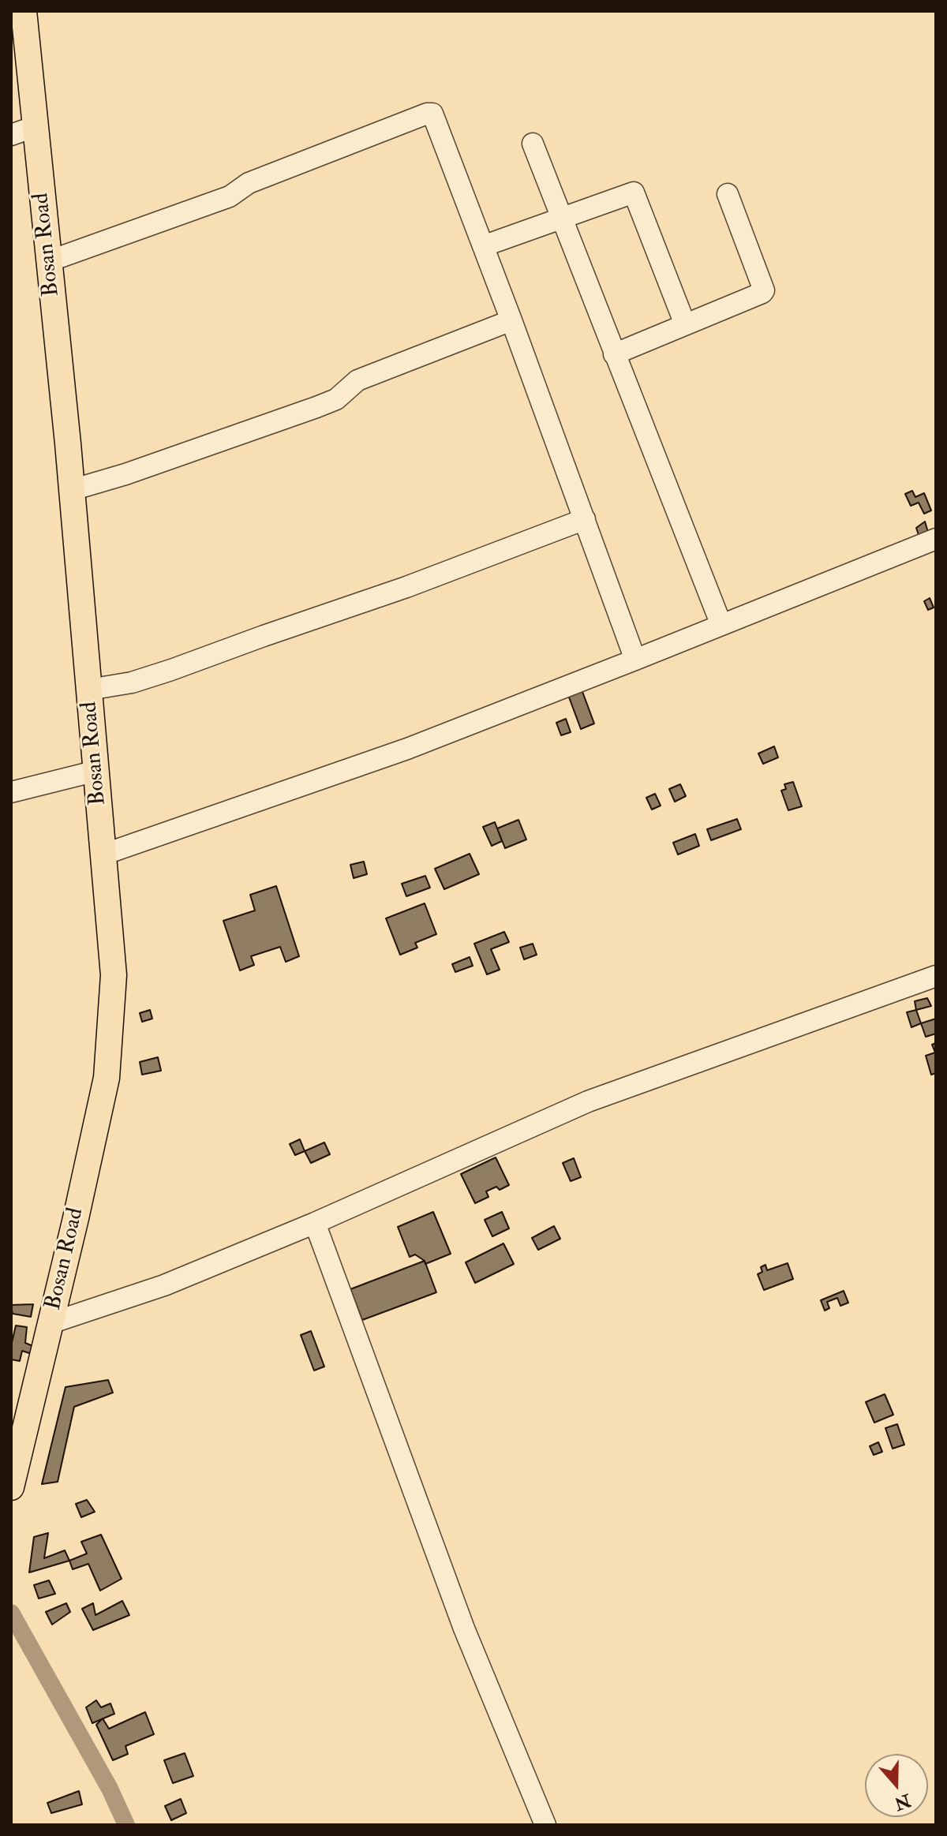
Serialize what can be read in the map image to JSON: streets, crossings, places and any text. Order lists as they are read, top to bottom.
{
  "streets": {
    "main road": ["Bosan Road"]
  },
  "north": "bottom"
}
